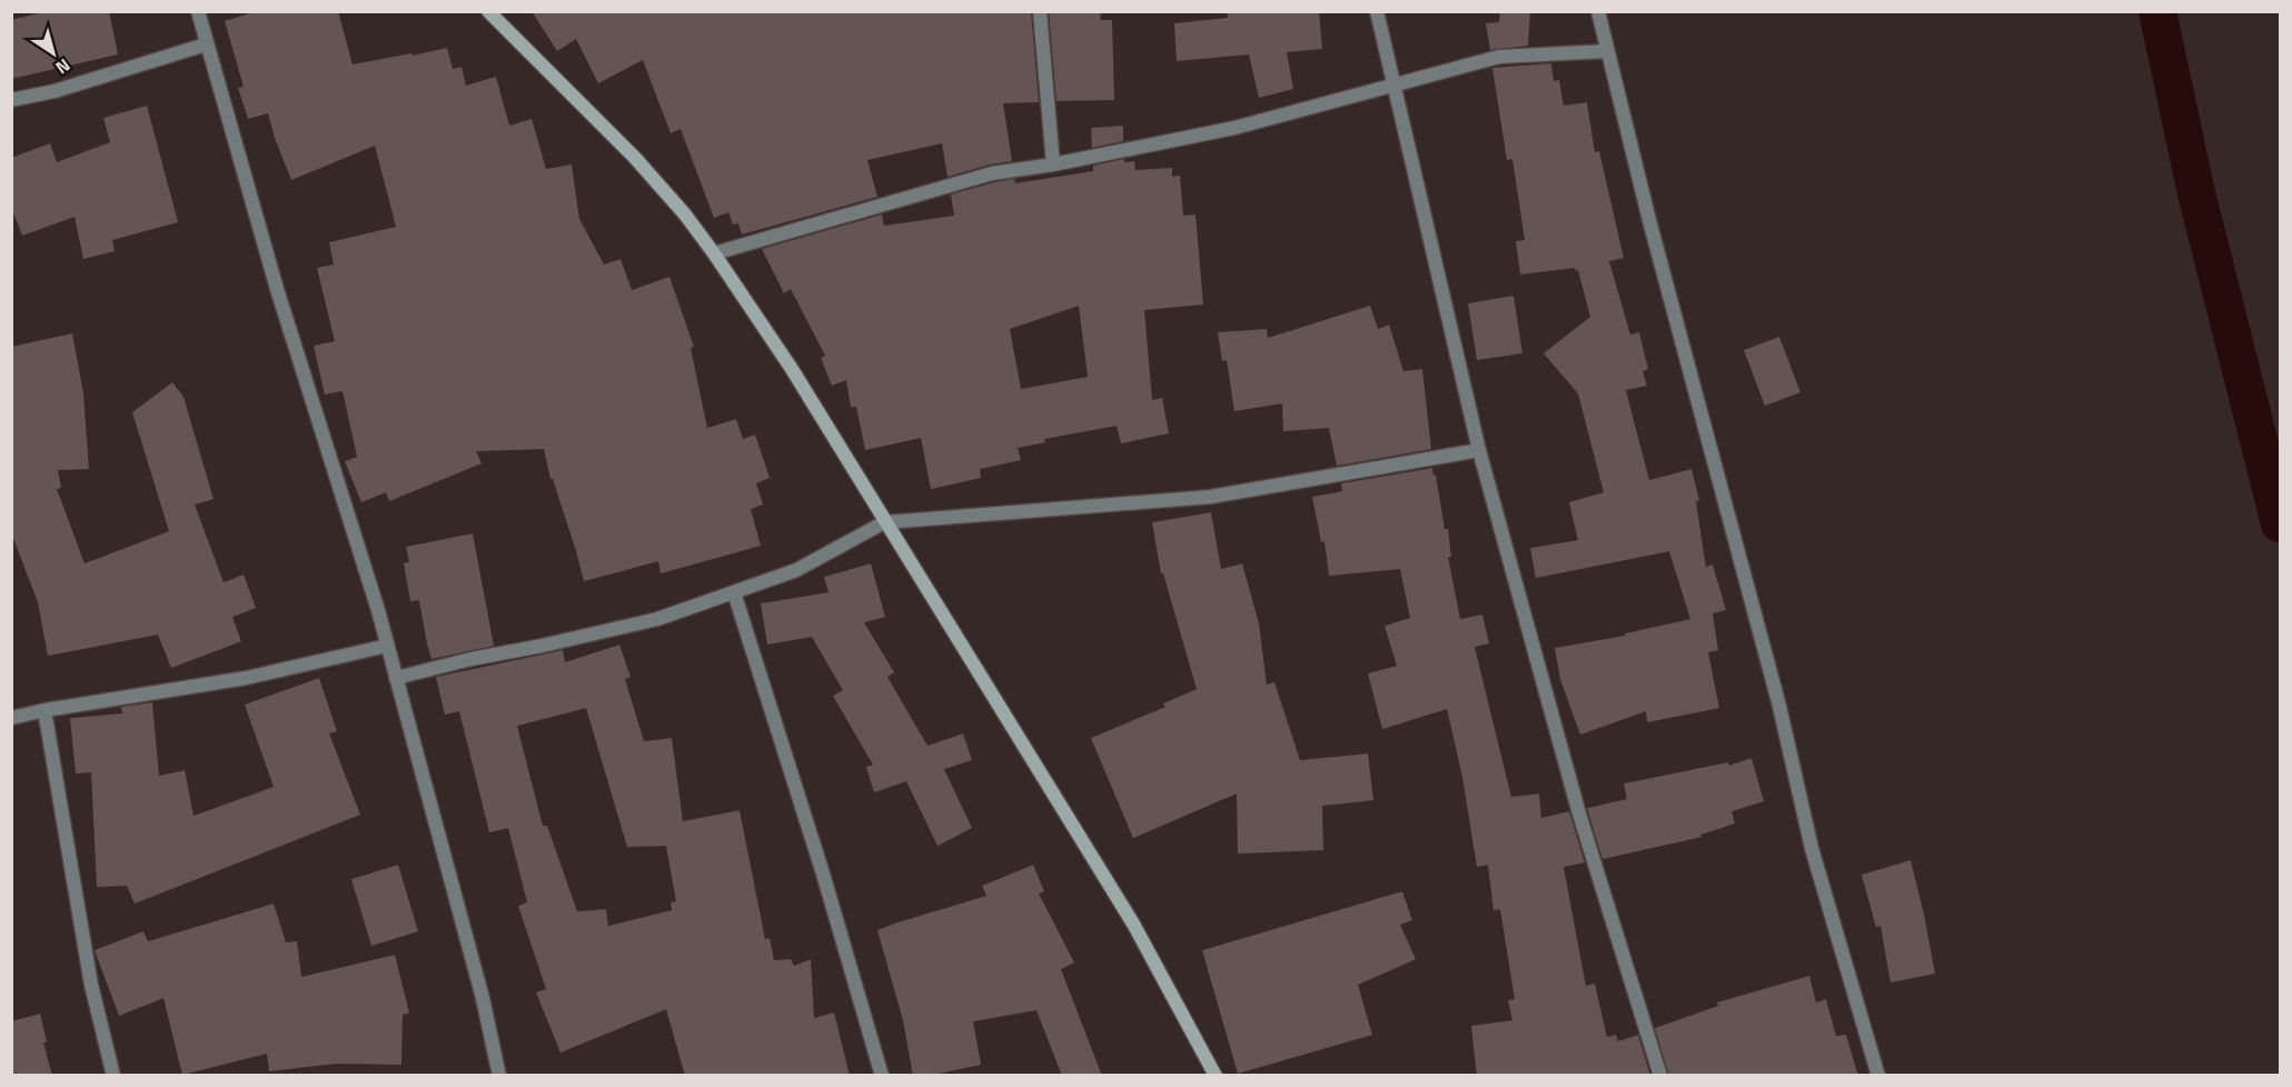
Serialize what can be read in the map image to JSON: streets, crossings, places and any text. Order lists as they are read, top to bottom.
{
  "north": "bottom right"
}
